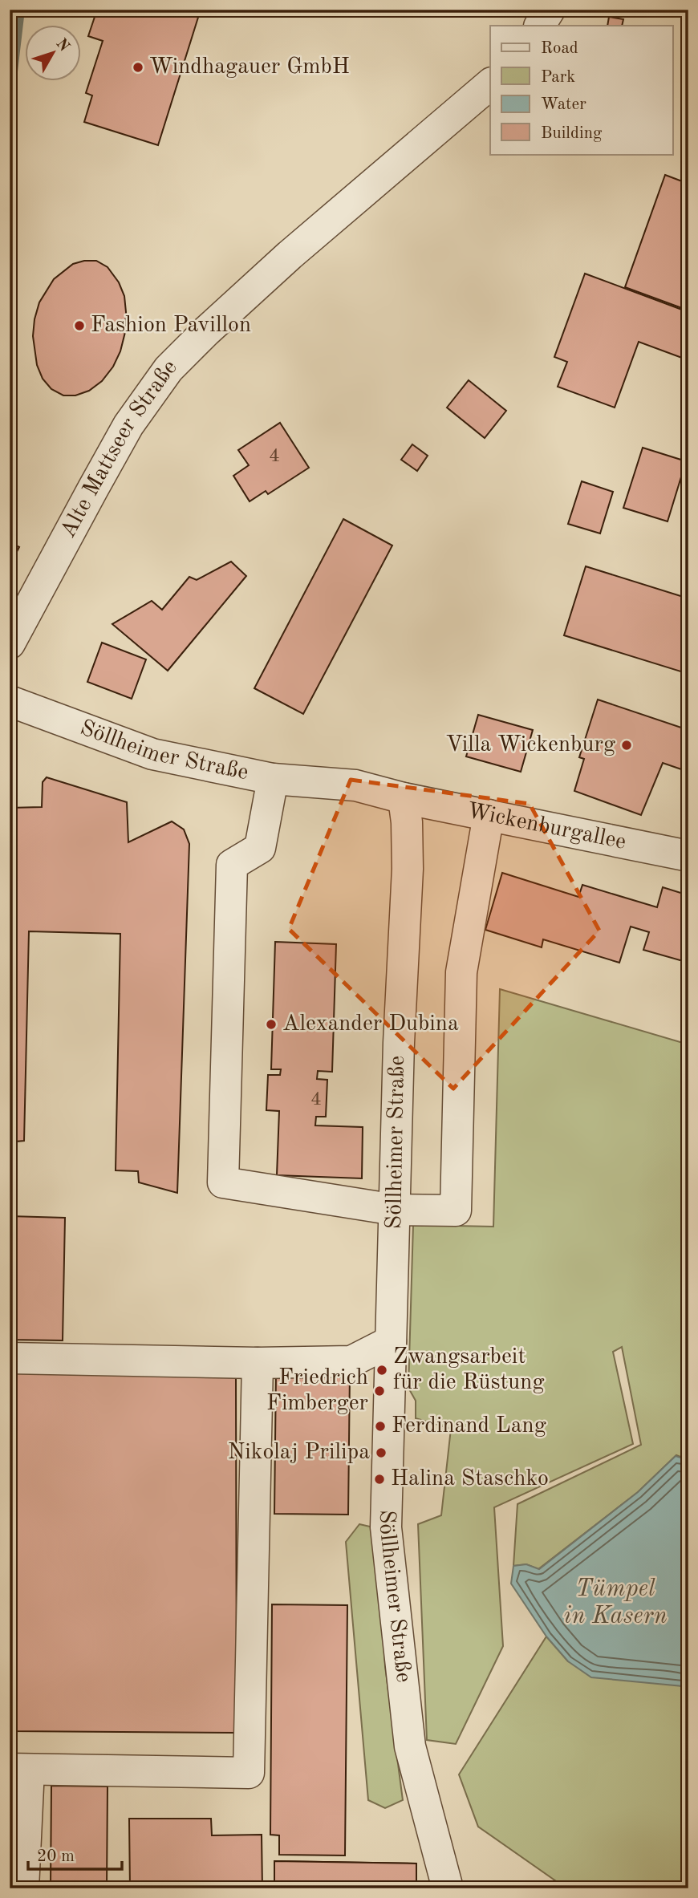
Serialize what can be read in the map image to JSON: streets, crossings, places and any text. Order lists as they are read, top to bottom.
{
  "streets": {
    "street": ["Alte Mattseer Straße", "Söllheimer Straße", "Wickenburgallee"]
  },
  "crossings": [
    ["Söllheimer Straße", "Wickenburgallee"]
  ],
  "water": ["Tümpel in Kasern"],
  "places": [
    "Windhagauer GmbH",
    "Fashion Pavillon",
    "Villa Wickenburg",
    "Alexander Dubina",
    "Zwangsarbeit für die Rüstung",
    "Friedrich Fimberger",
    "Ferdinand Lang",
    "Nikolaj Prilipa",
    "Halina Staschko"
  ],
  "house_numbers": ["4", "4"],
  "legend": [
    "Road",
    "Park",
    "Water",
    "Building"
  ],
  "scale_bar": "20 m",
  "north": "top right"
}
